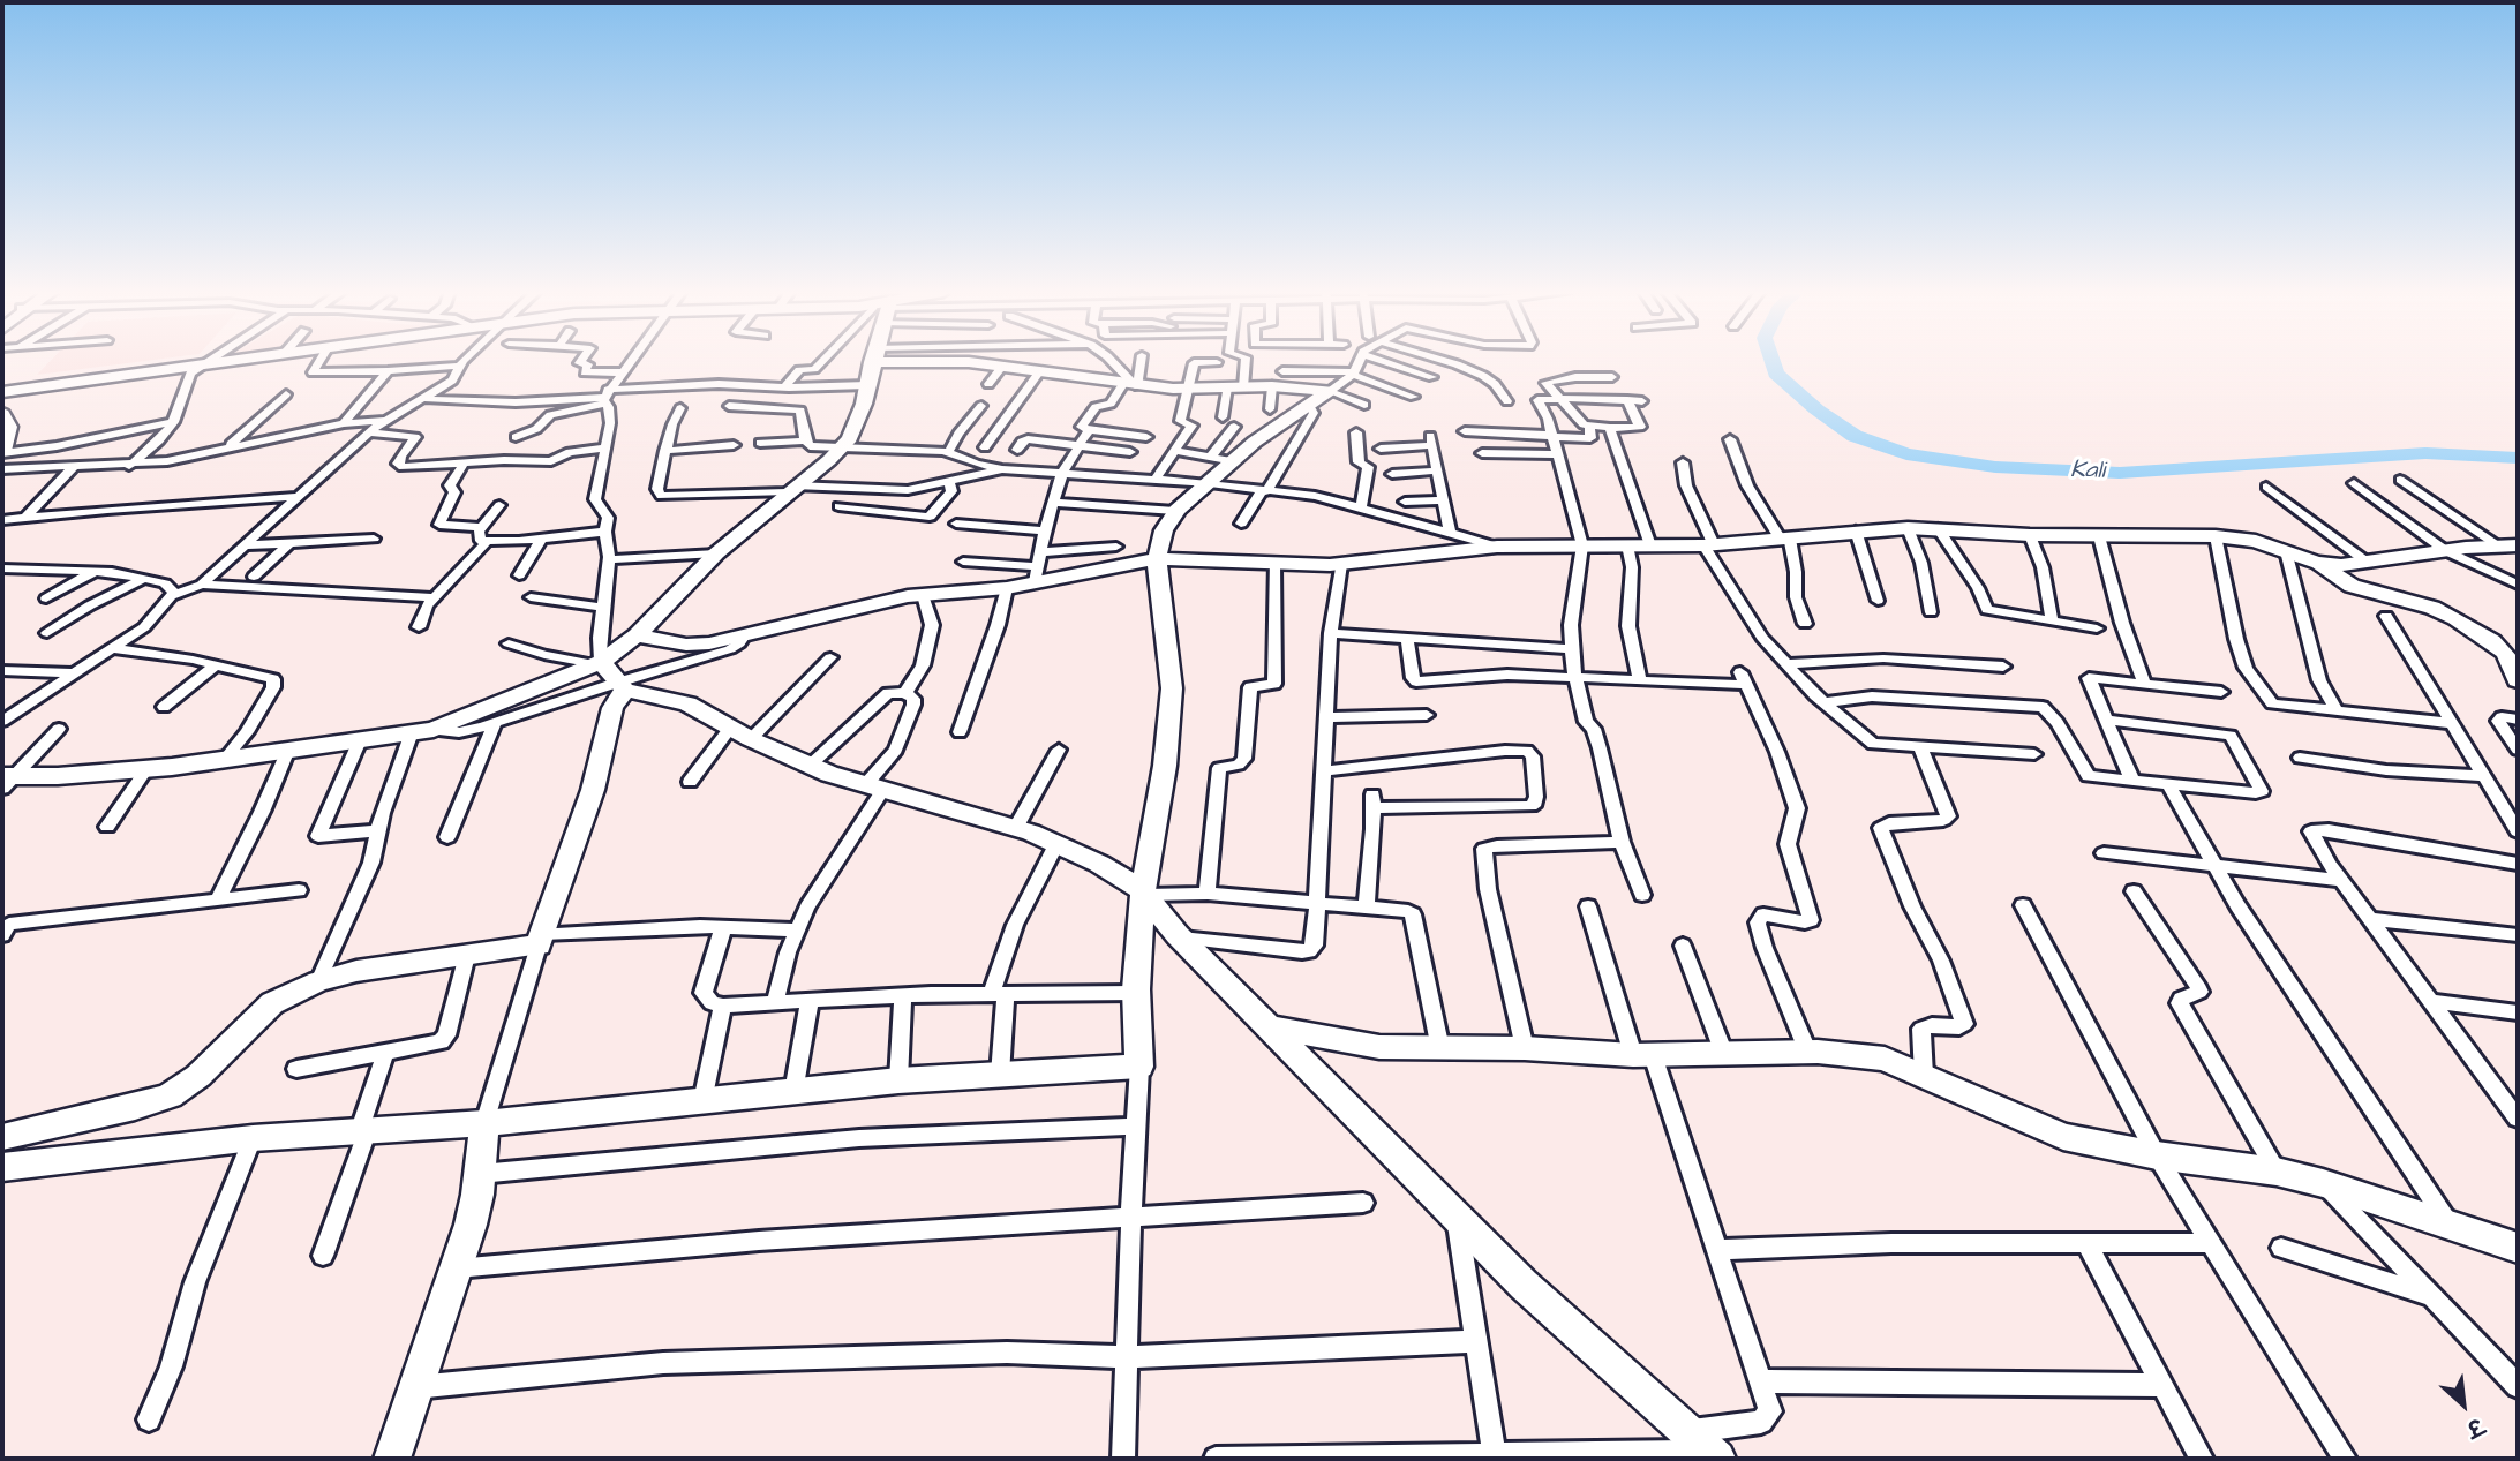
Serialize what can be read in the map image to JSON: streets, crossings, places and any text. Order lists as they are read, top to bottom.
{
  "water": ["Kali"],
  "north": "bottom right"
}
